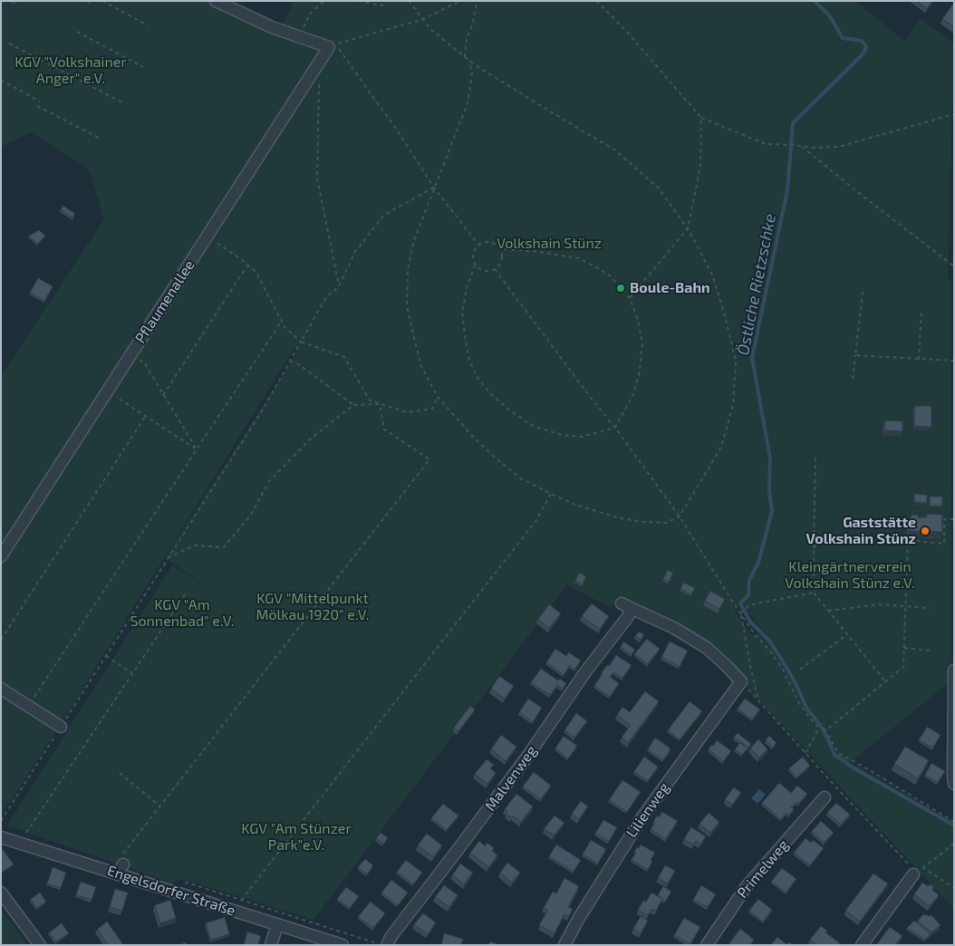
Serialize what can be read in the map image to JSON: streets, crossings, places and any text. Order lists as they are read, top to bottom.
{
  "streets": {
    "street": [
      "Pflaumenallee",
      "Malvenweg",
      "Lilienweg",
      "Primelweg",
      "Engelsdorfer Straße"
    ]
  },
  "crossings": [
    ["Malvenweg", "Lilienweg"]
  ],
  "water": ["Östliche Rietzschke"],
  "parks": [
    "KGV \"Volkshainer Anger\" e.V.",
    "Volkshain Stünz",
    "Kleingärtnerverein Volkshain Stünz e.V.",
    "KGV \"Mittelpunkt Mölkau 1920\" e.V.",
    "KGV \"Am Sonnenbad\" e.V.",
    "KGV \"Am Stünzer Park\"e.V."
  ],
  "places": ["Boule-Bahn", "Gaststätte Volkshain Stünz"]
}
